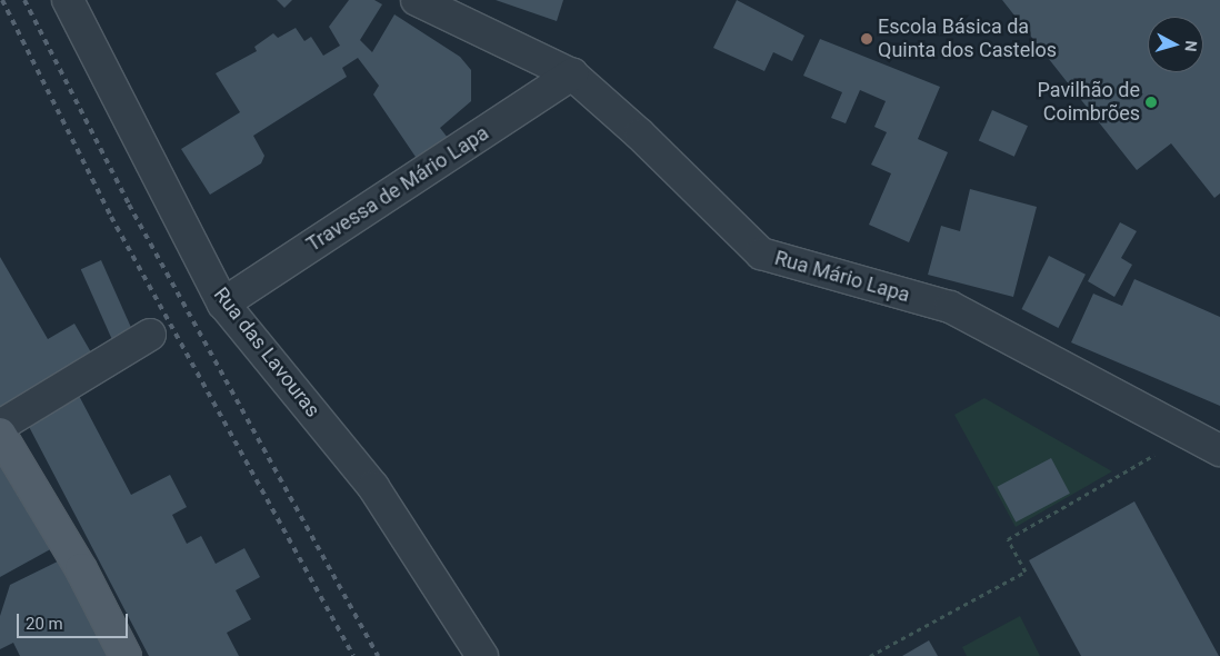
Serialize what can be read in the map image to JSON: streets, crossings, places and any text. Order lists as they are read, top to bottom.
{
  "streets": {
    "street": ["Travessa de Mário Lapa", "Rua Mário Lapa", "Rua das Lavouras"]
  },
  "crossings": [
    ["Travessa de Mário Lapa", "Rua Mário Lapa"],
    ["Travessa de Mário Lapa", "Rua das Lavouras"]
  ],
  "places": ["Escola Básica da Quinta dos Castelos", "Pavilhão de Coimbrões"],
  "scale_bar": "20 m",
  "north": "right"
}
